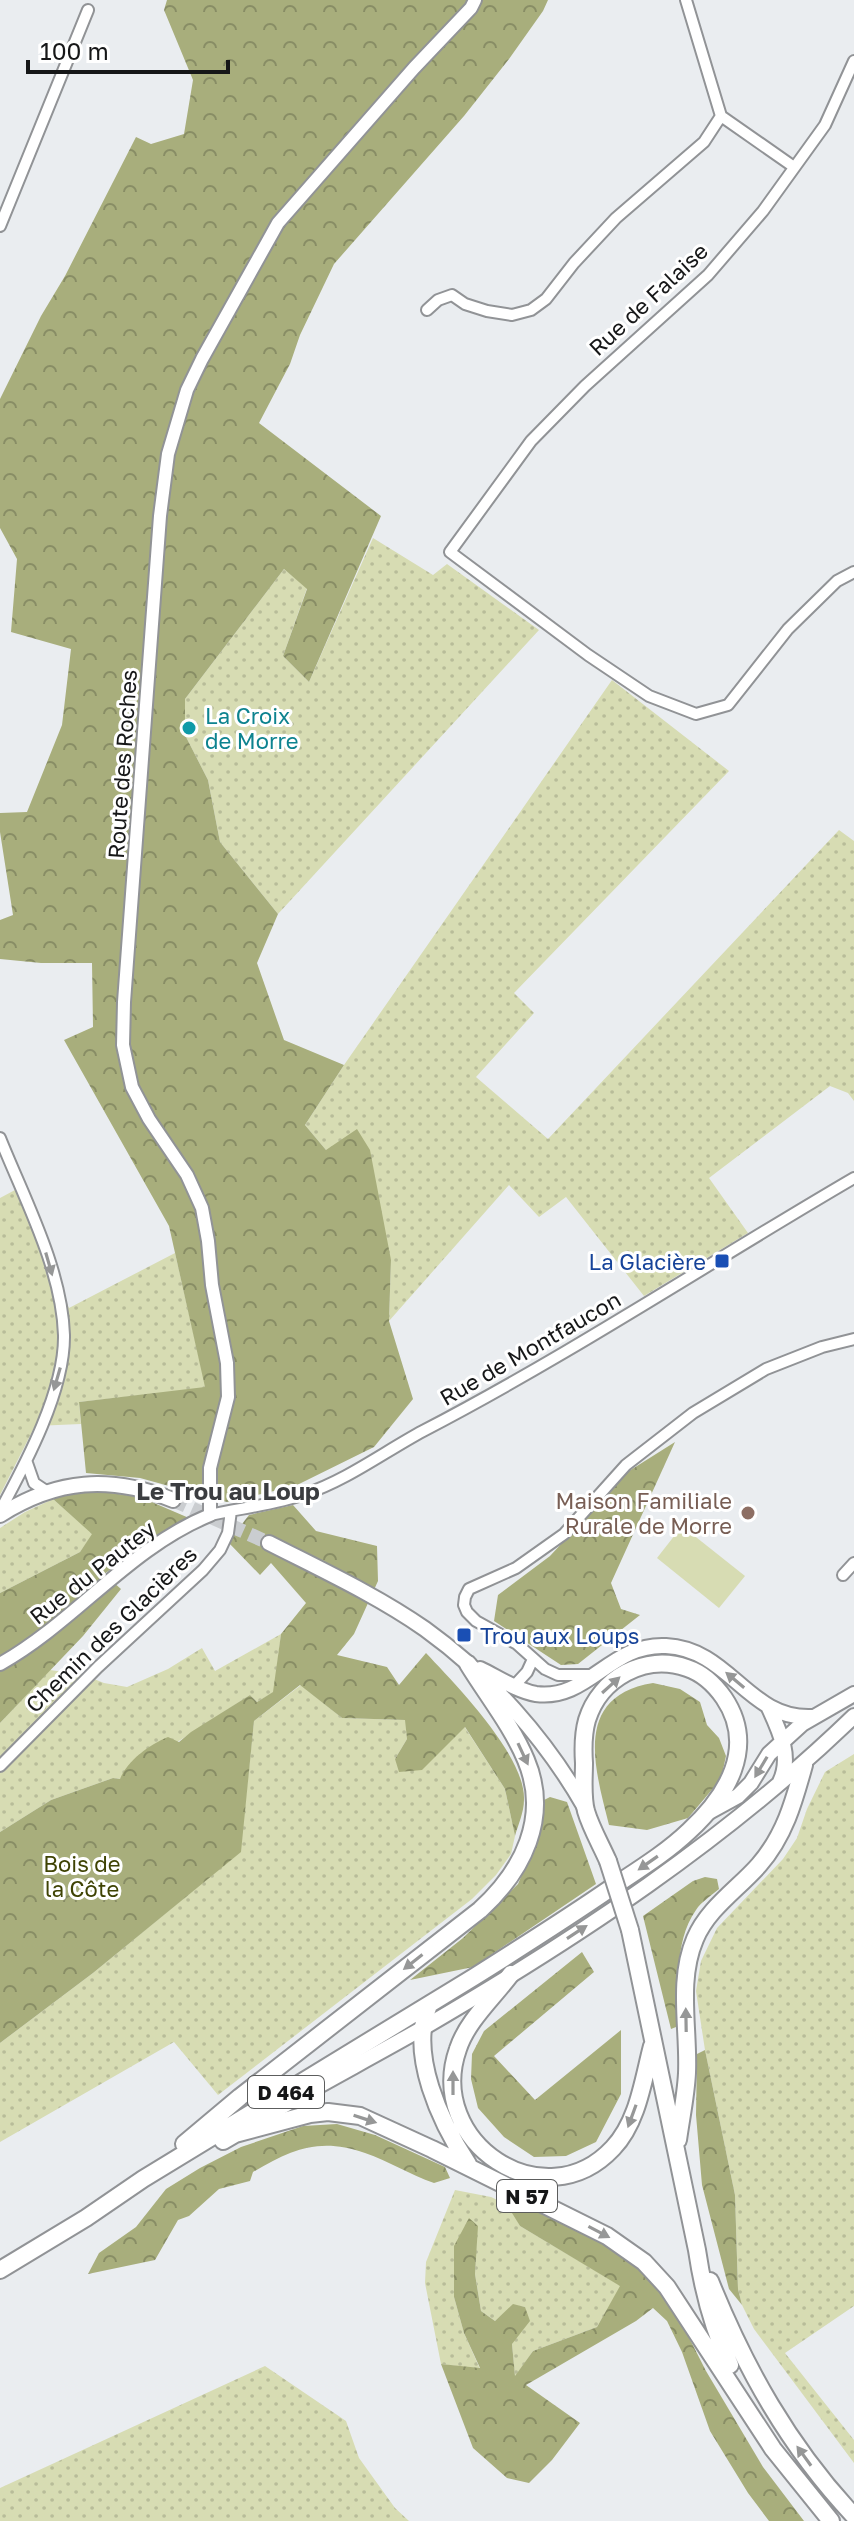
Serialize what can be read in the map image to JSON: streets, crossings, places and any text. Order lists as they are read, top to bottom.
{
  "streets": {
    "main road": ["D 464", "N 57"],
    "street": [
      "Rue de Falaise",
      "Route des Roches",
      "Rue de Montfaucon",
      "Rue du Pautey",
      "Chemin des Glacières"
    ]
  },
  "crossings": [
    ["Route des Roches", "Rue de Montfaucon"],
    ["Route des Roches", "Rue du Pautey"],
    ["Rue de Montfaucon", "Rue du Pautey"],
    ["Rue de Montfaucon", "Chemin des Glacières"],
    ["D 464", "N 57"]
  ],
  "districts": ["Le Trou au Loup"],
  "parks": ["Bois de la Côte"],
  "places": {
    "other": ["La Croix de Morre", "Maison Familiale Rurale de Morre"],
    "transit": ["La Glacière", "Trou aux Loups"]
  },
  "scale_bar": "100 m"
}
